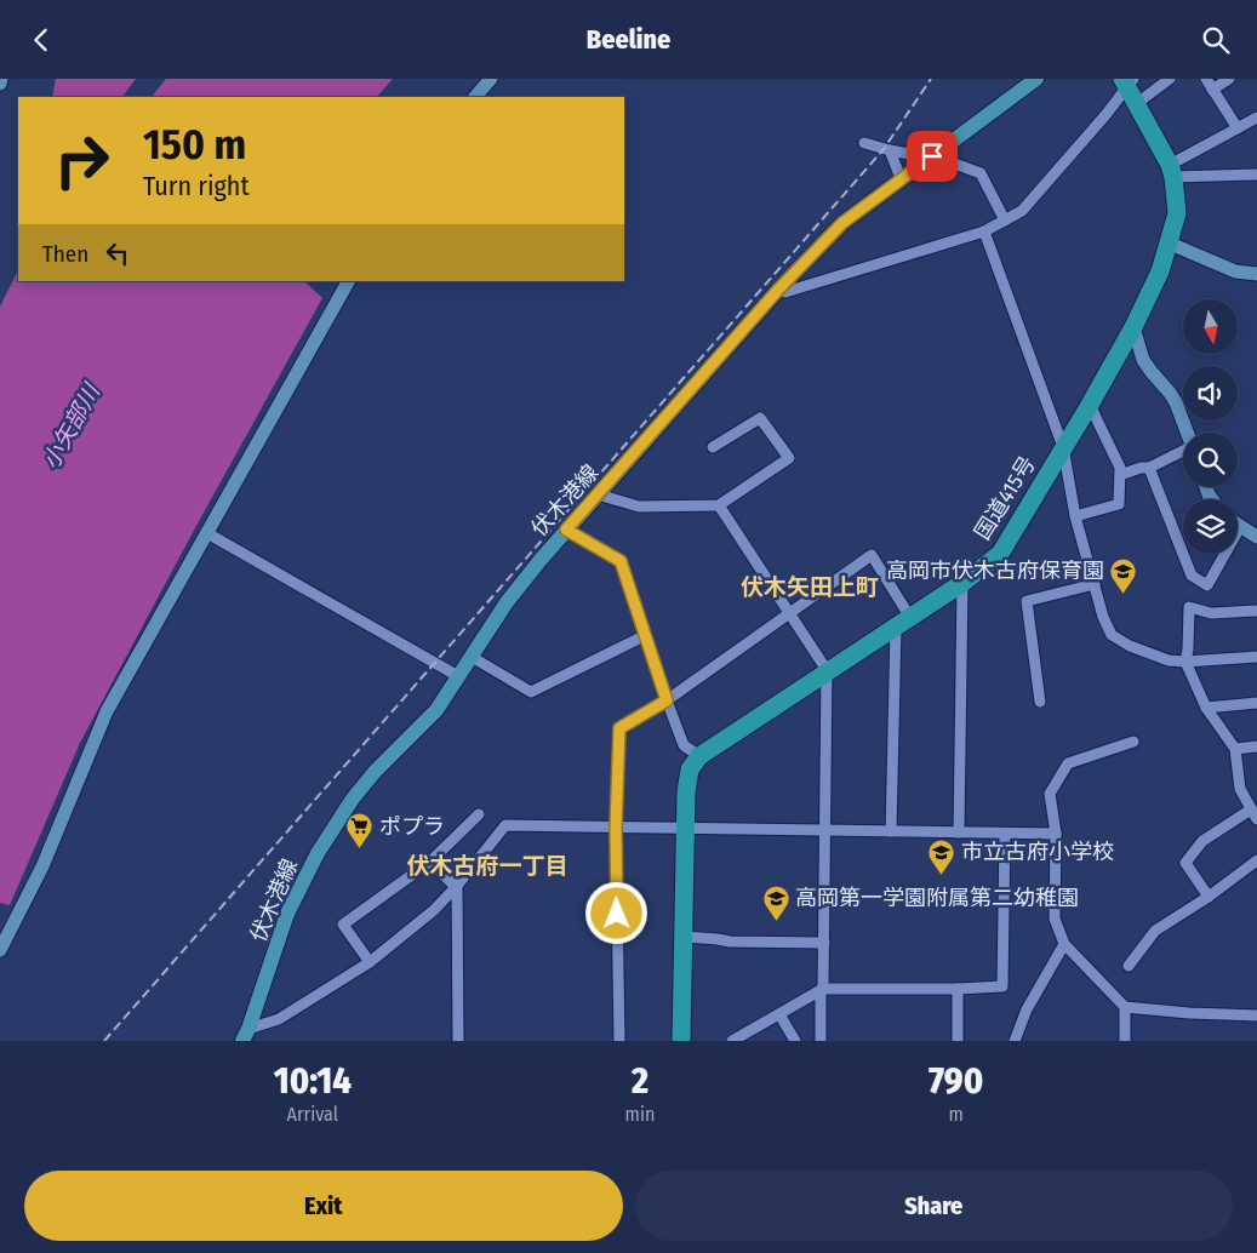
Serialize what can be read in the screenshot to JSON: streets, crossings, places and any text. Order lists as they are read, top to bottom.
{
  "streets": {
    "highway": ["国道415号"],
    "main road": ["伏木港線"]
  },
  "districts": ["伏木矢田上町", "伏木古府一丁目"],
  "water": ["小矢部川"],
  "places": {
    "school or university": ["高岡市伏木古府保育園", "市立古府小学校", "高岡第一学園附属第二幼稚園"],
    "supermarket": ["ポプラ"]
  },
  "north": "bottom",
  "page": {
    "header": "Beeline",
    "turn": ["150 m", "Turn right"],
    "then": "Then",
    "eta": [
      "10:14",
      "Arrival",
      "2",
      "min",
      "790",
      "m"
    ],
    "buttons": ["Exit", "Share"]
  }
}
